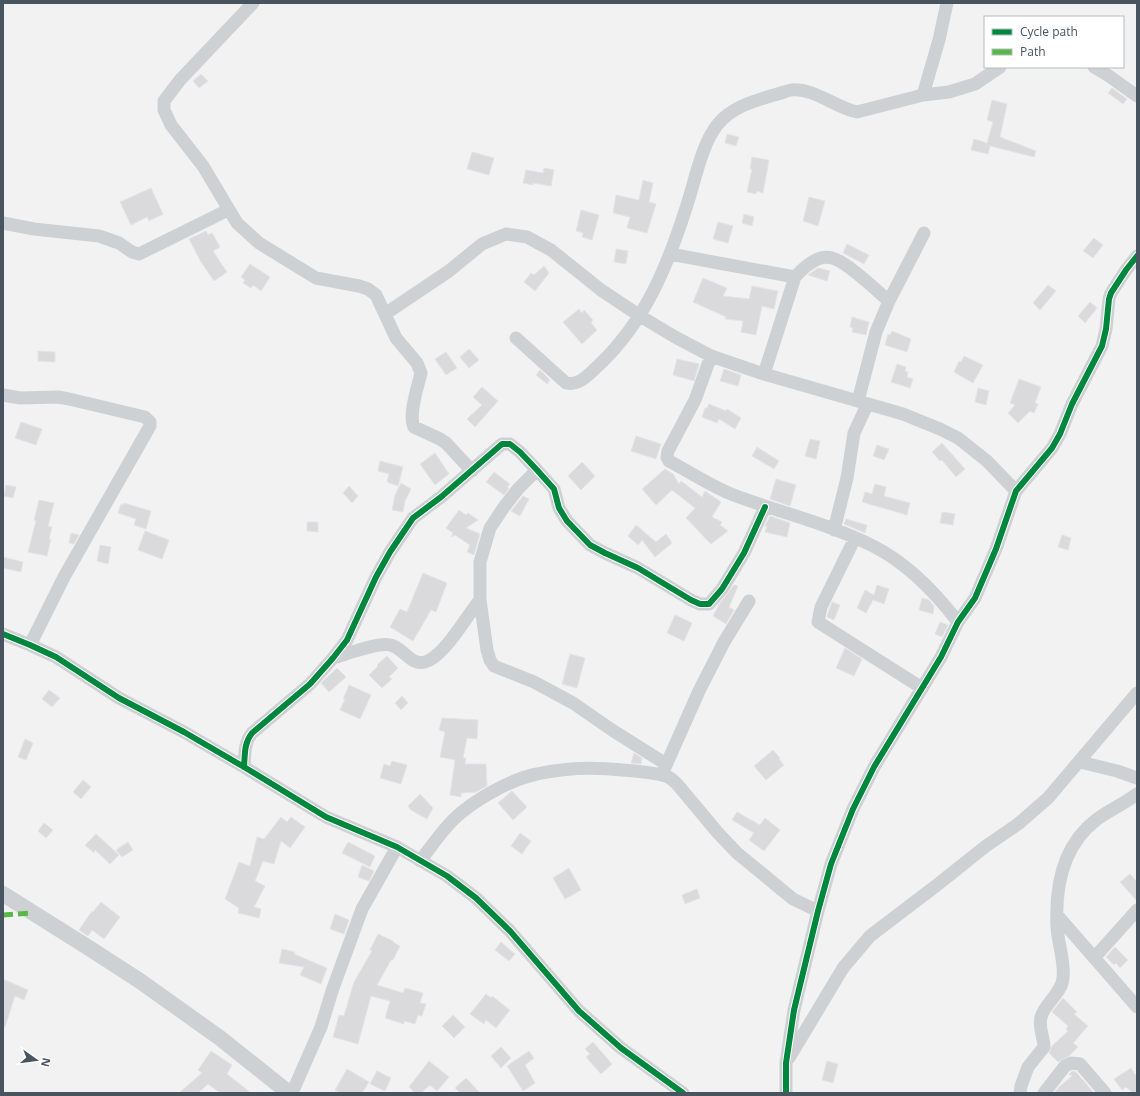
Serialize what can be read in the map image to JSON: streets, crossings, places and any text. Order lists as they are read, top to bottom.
{
  "legend": ["Cycle path", "Path"],
  "north": "right"
}
